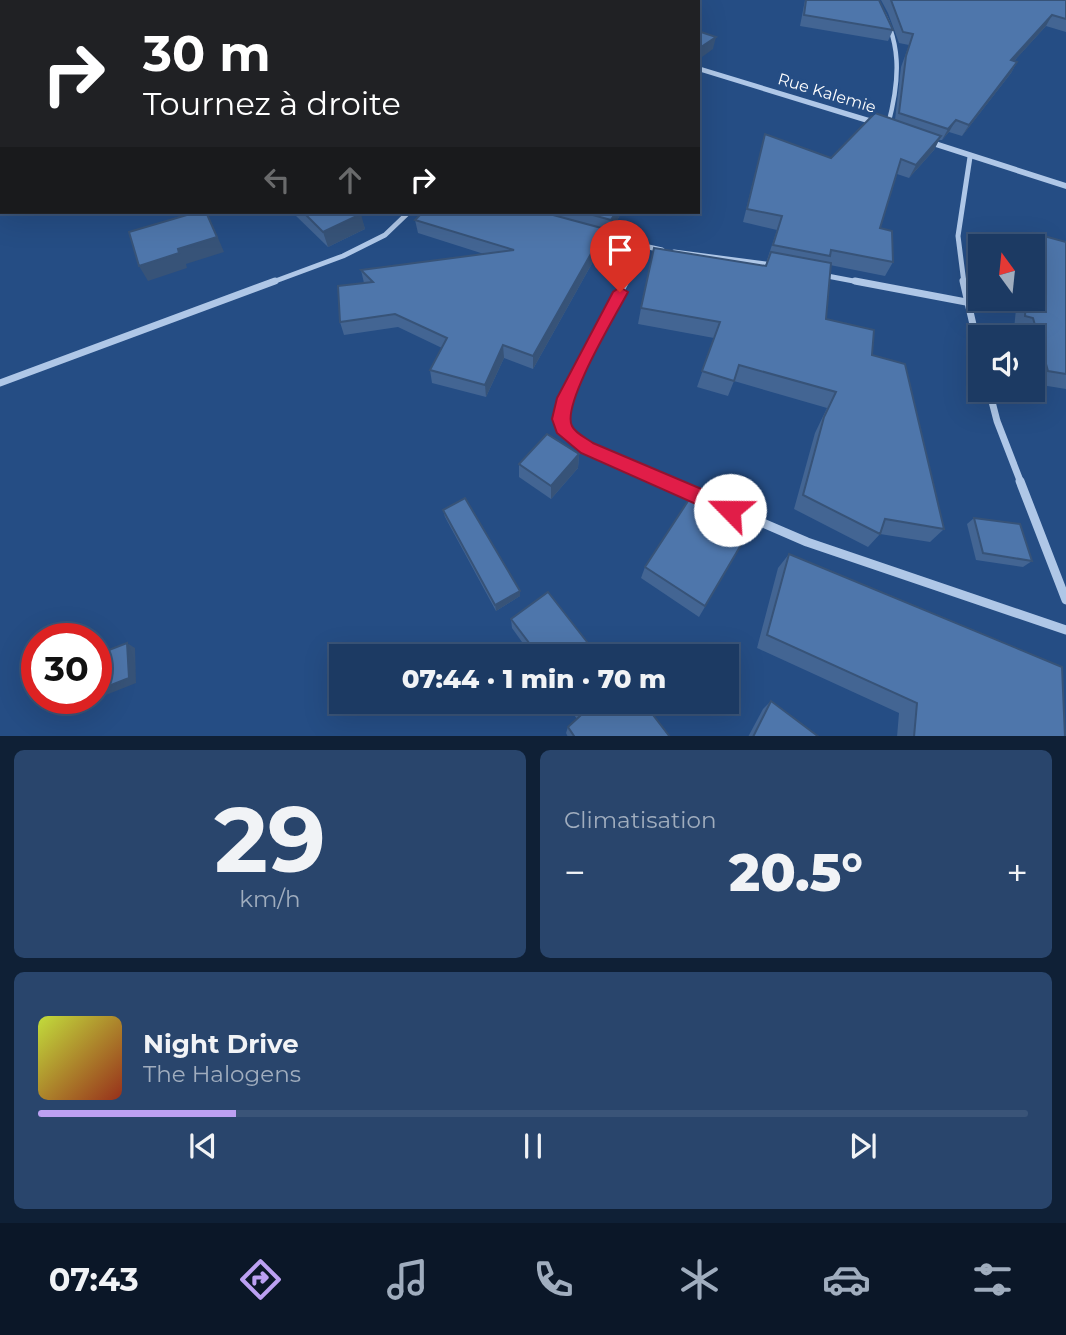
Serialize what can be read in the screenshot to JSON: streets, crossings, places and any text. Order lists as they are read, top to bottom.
{
  "streets": {
    "street": ["Rue Kalemie"]
  },
  "north": "top",
  "page": {
    "turn": ["30 m", "Tournez à droite"],
    "limit": "30",
    "trip": "07:44 · 1 min · 70 m",
    "tile": [
      ["29", "km/h"],
      "Climatisation"
    ],
    "heat": ["−", "20.5°", "+"],
    "song": ["Night Drive", "The Halogens"],
    "tabs": "07:43"
  }
}
